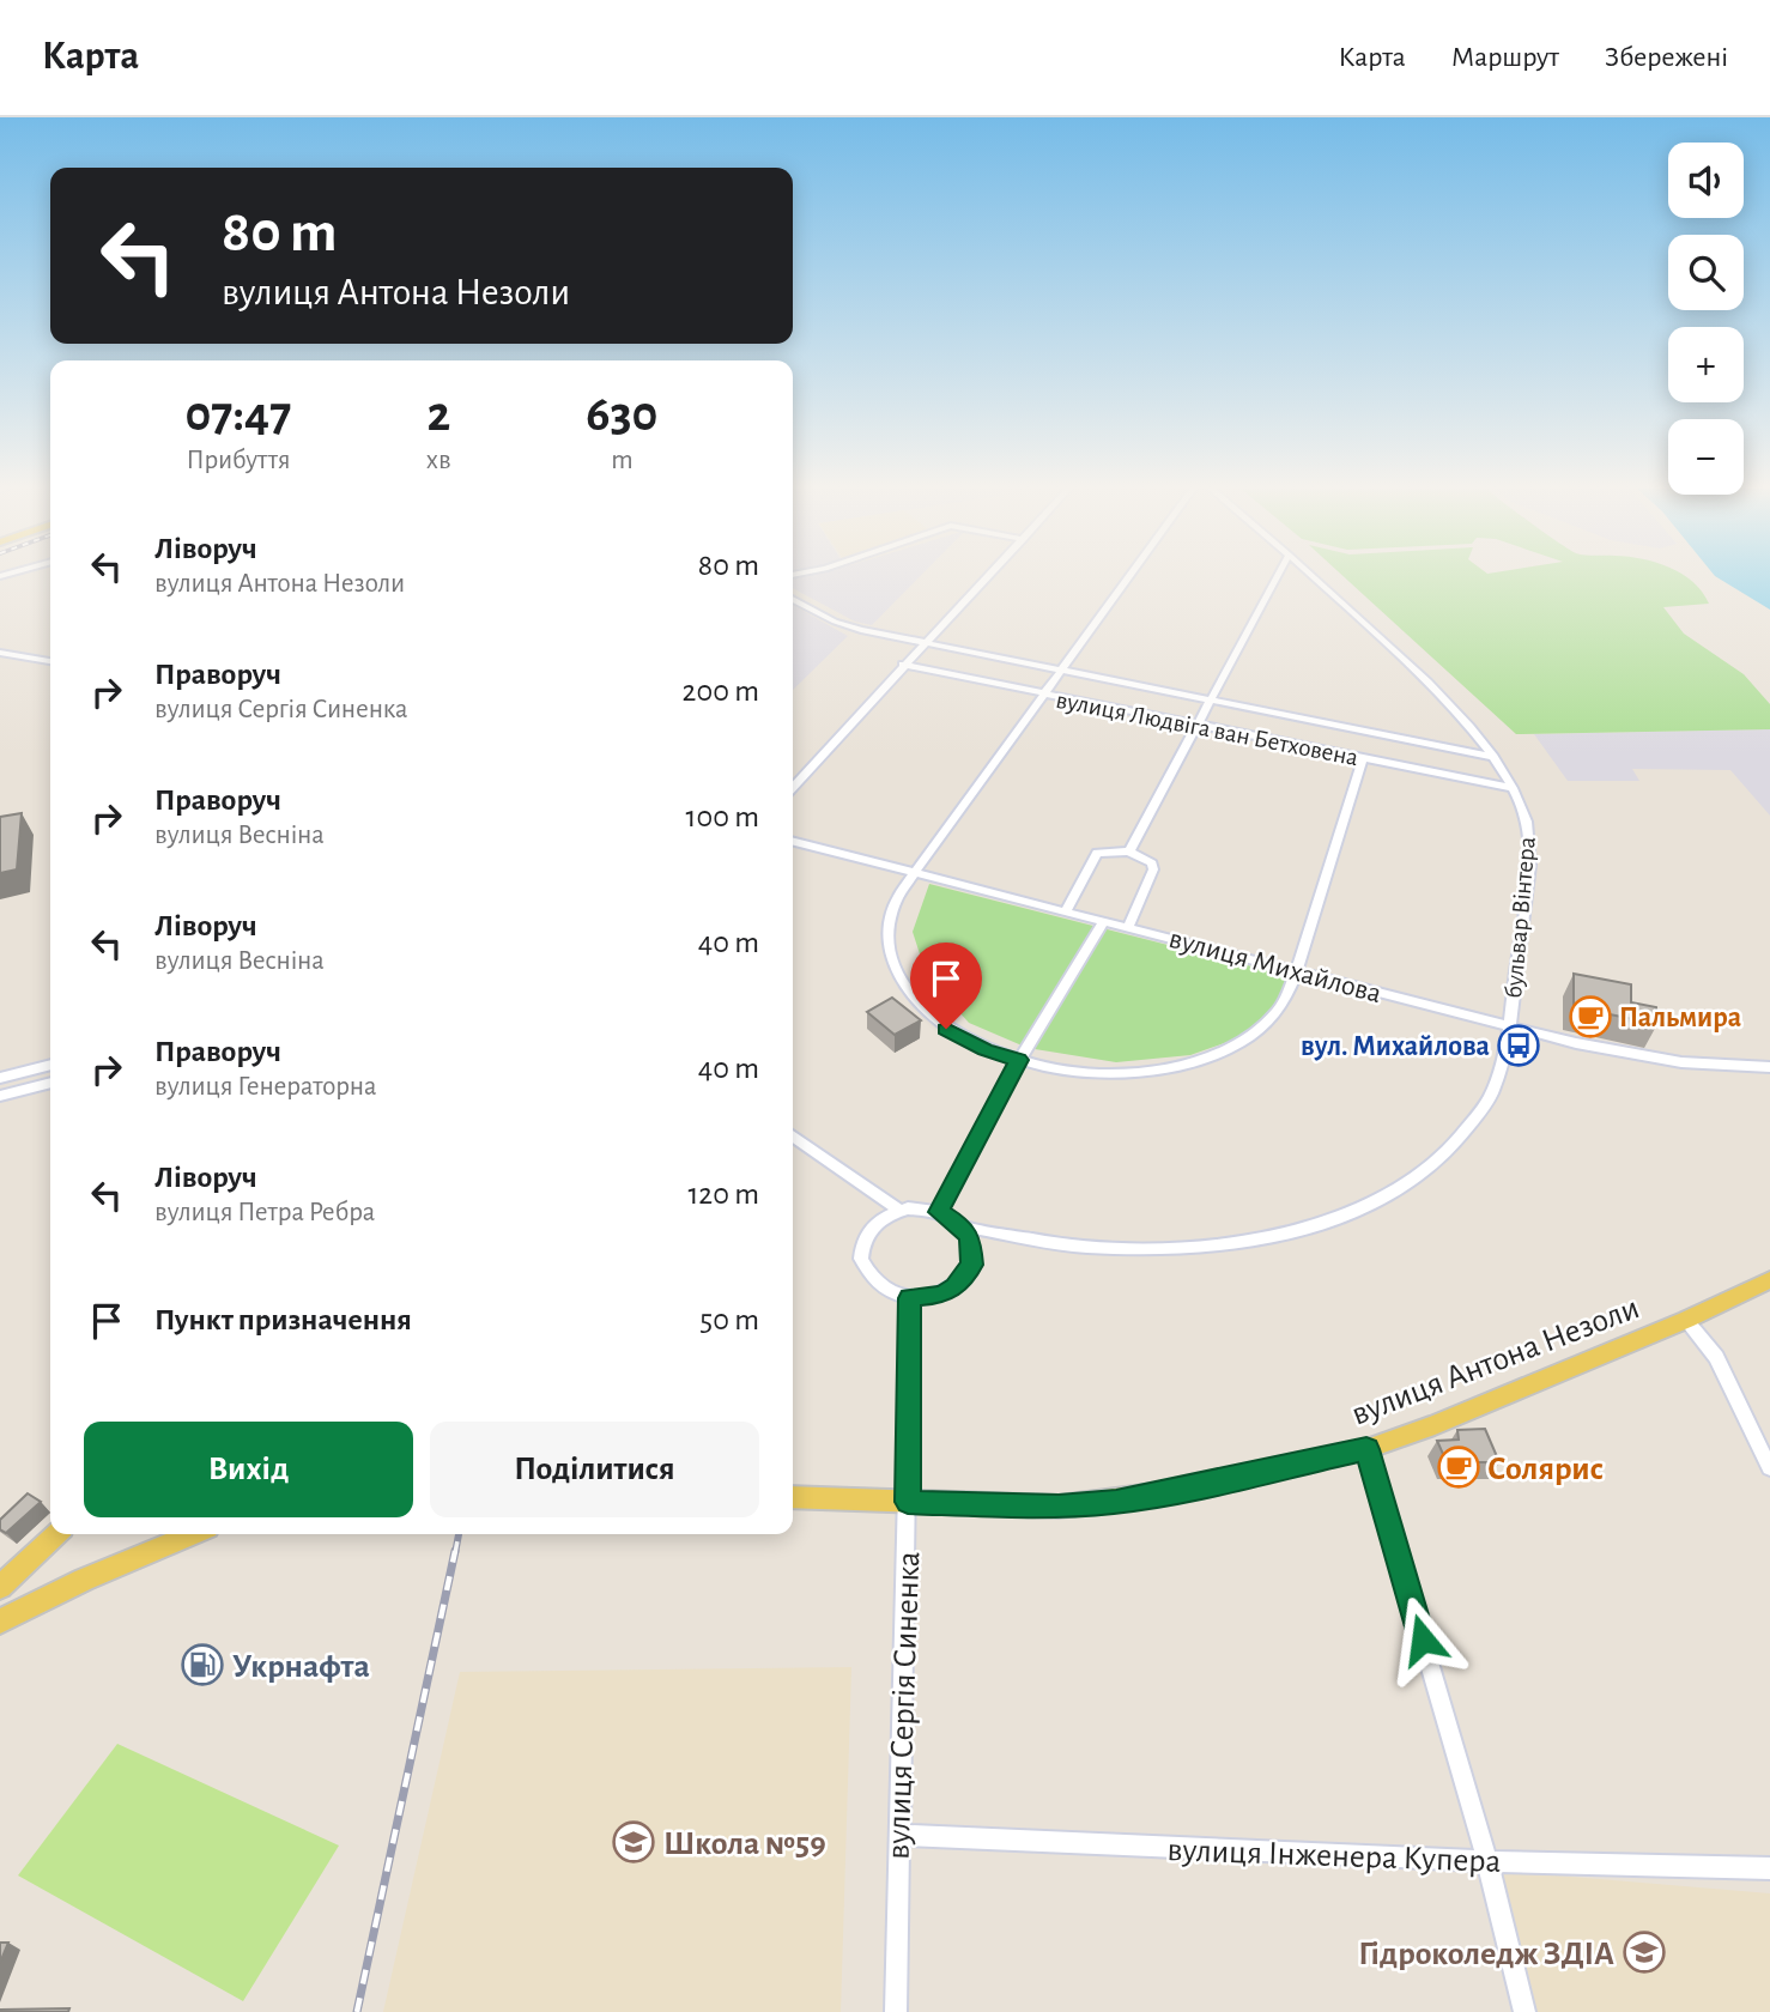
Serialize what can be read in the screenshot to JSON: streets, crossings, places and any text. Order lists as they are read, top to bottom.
{
  "streets": {
    "main road": ["вулиця Антона Незоли"],
    "street": [
      "вулиця Людвіга ван Бетховена",
      "бульвар Вінтера",
      "вулиця Михайлова",
      "вулиця Сергія Синенка",
      "вулиця Інженера Купера"
    ]
  },
  "crossings": [
    ["вулиця Людвіга ван Бетховена", "бульвар Вінтера"],
    ["бульвар Вінтера", "вулиця Михайлова"],
    ["бульвар Вінтера", "вулиця Сергія Синенка"],
    ["вулиця Антона Незоли", "вулиця Сергія Синенка"],
    ["вулиця Сергія Синенка", "вулиця Інженера Купера"]
  ],
  "places": {
    "cafe": ["Пальмира", "Солярис"],
    "bus stop": ["вул. Михайлова"],
    "fuel station": ["Укрнафта"],
    "school or university": ["Школа №59", "Гідроколедж ЗДIА"]
  },
  "page": {
    "header": "Карта",
    "nav": ["Карта", "Маршрут", "Збережені"],
    "map_buttons": ["+", "−"],
    "turn": ["80 m", "вулиця Антона Незоли"],
    "eta": [
      "07:47",
      "Прибуття",
      "2",
      "хв",
      "630",
      "m"
    ],
    "list": [
      {
        "name": "Ліворуч",
        "note": "вулиця Антона Незоли",
        "value": "80 m"
      },
      {
        "name": "Праворуч",
        "note": "вулиця Сергія Синенка",
        "value": "200 m"
      },
      {
        "name": "Праворуч",
        "note": "вулиця Весніна",
        "value": "100 m"
      },
      {
        "name": "Ліворуч",
        "note": "вулиця Весніна",
        "value": "40 m"
      },
      {
        "name": "Праворуч",
        "note": "вулиця Генераторна",
        "value": "40 m"
      },
      {
        "name": "Ліворуч",
        "note": "вулиця Петра Ребра",
        "value": "120 m"
      },
      {
        "name": "Пункт призначення",
        "value": "50 m"
      }
    ],
    "buttons": ["Вихід", "Поділитися"]
  }
}
